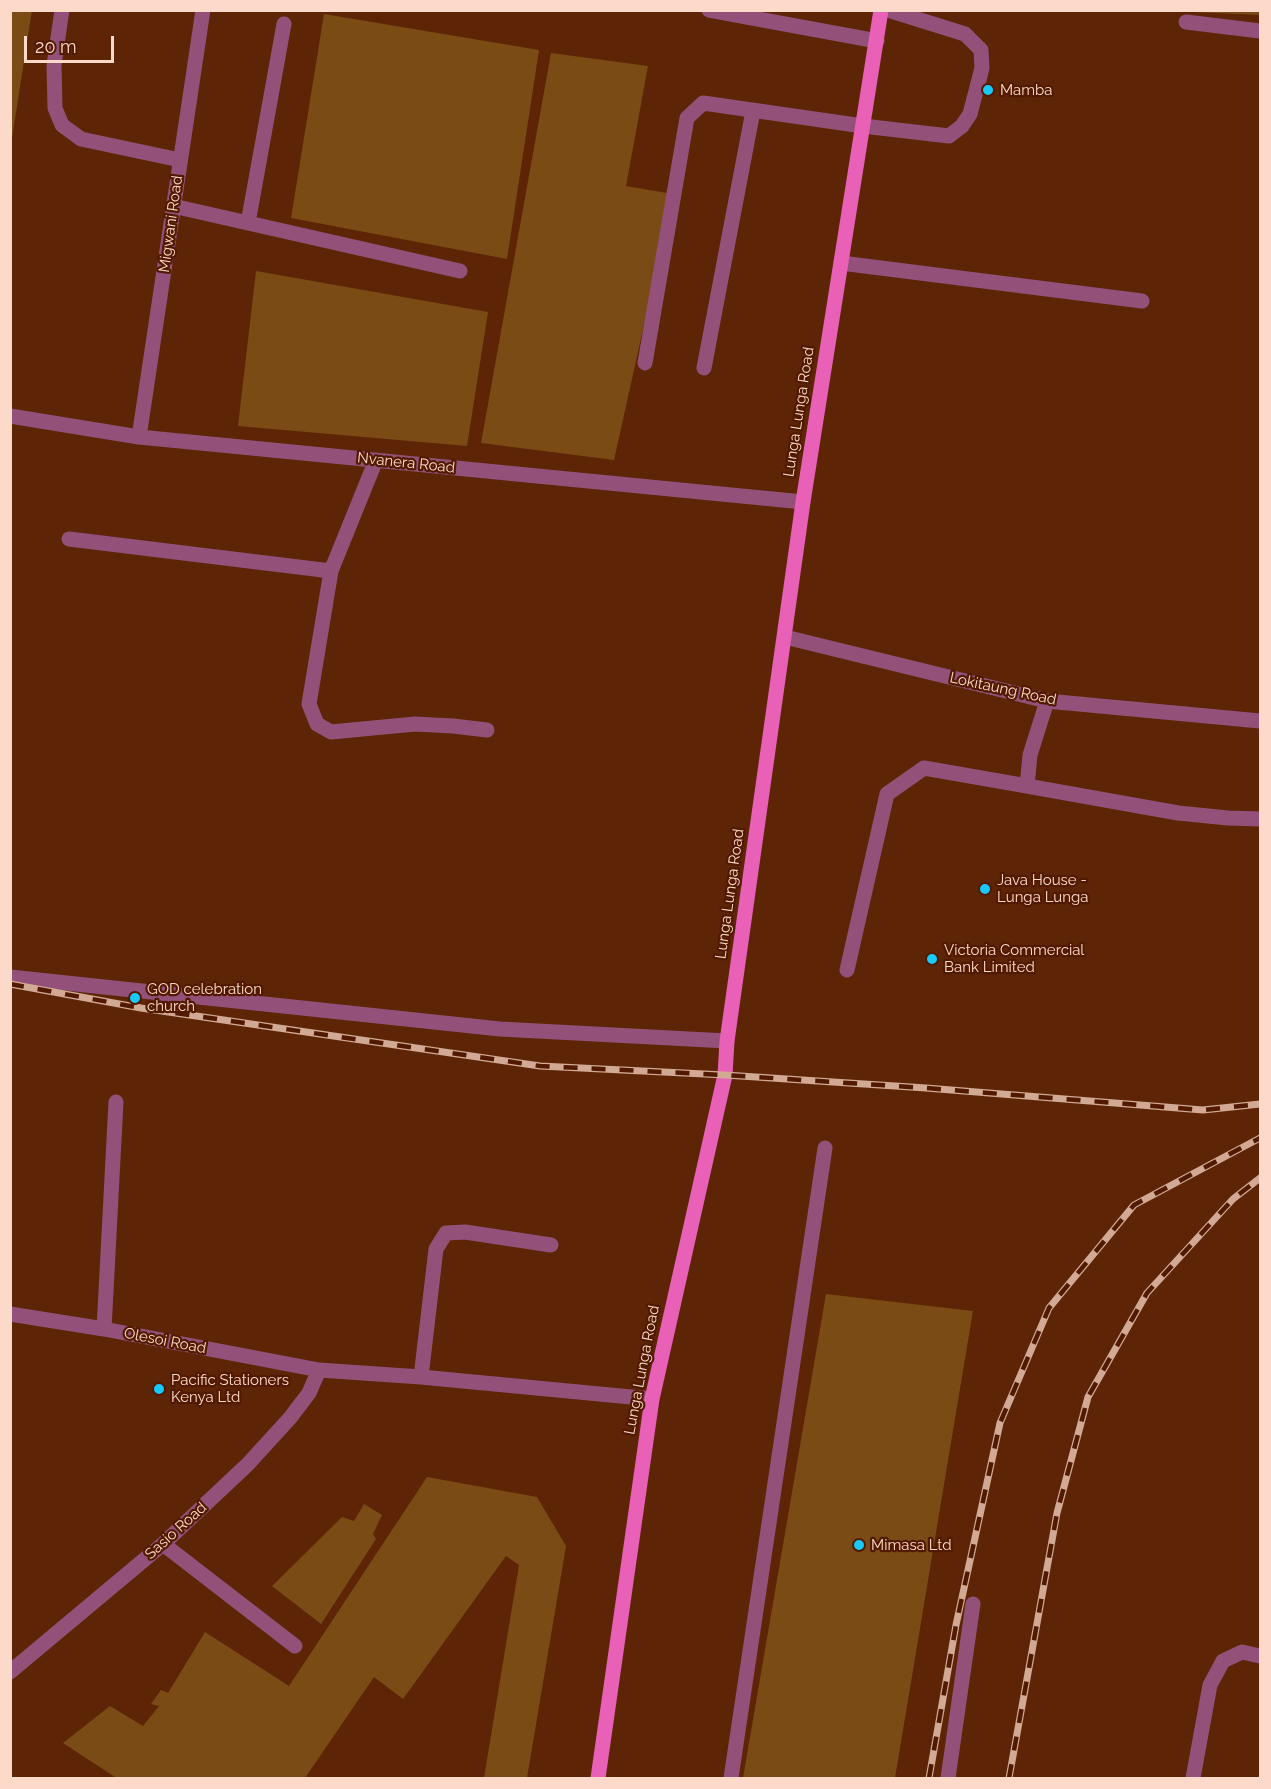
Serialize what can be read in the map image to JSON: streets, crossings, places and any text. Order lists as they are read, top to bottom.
{
  "streets": {
    "main road": ["Lunga Lunga Road"],
    "street": [
      "Migwani Road",
      "Nvanera Road",
      "Lokitaung Road",
      "Olesoi Road",
      "Sasio Road"
    ]
  },
  "crossings": [
    ["Migwani Road", "Nvanera Road"],
    ["Lunga Lunga Road", "Nvanera Road"],
    ["Lunga Lunga Road", "Lokitaung Road"],
    ["Lunga Lunga Road", "Olesoi Road"],
    ["Olesoi Road", "Sasio Road"]
  ],
  "places": [
    "Mamba",
    "Java House - Lunga Lunga",
    "Victoria Commercial Bank Limited",
    "GOD celebration church",
    "Pacific Stationers Kenya Ltd",
    "Mimasa Ltd"
  ],
  "scale_bar": "20 m"
}
